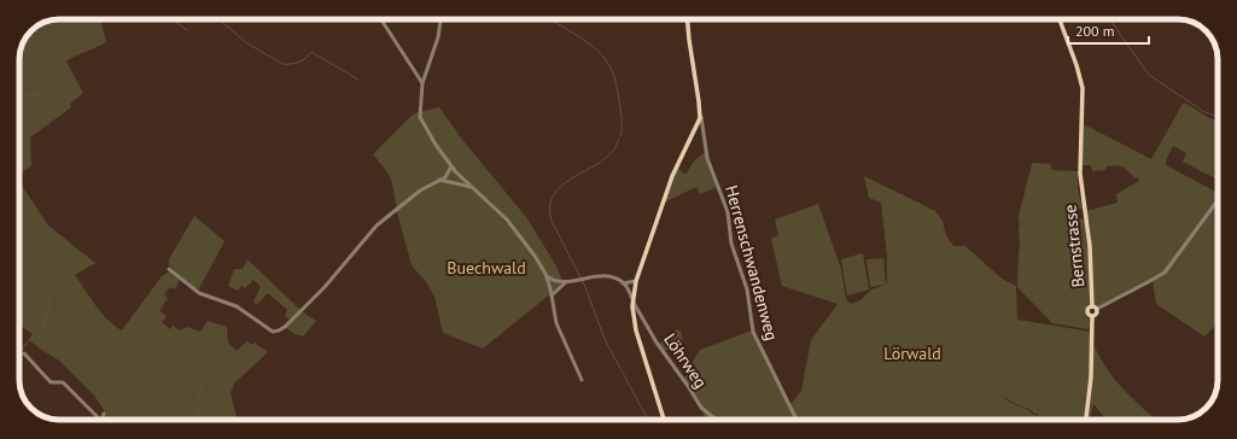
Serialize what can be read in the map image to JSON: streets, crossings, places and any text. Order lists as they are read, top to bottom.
{
  "streets": {
    "main road": ["Bernstrasse"],
    "street": ["Herrenschwandenweg", "Löhrweg"]
  },
  "parks": ["Buechwald", "Lörwald"],
  "scale_bar": "200 m"
}
